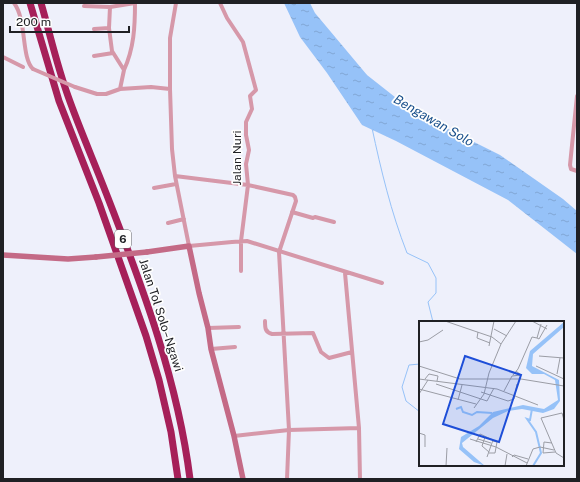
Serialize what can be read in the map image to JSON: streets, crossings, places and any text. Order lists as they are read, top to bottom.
{
  "streets": {
    "highway": ["6", "Jalan Tol Solo–Ngawi"],
    "street": ["Jalan Nuri"]
  },
  "water": ["Bengawan Solo"],
  "scale_bar": "200 m"
}
